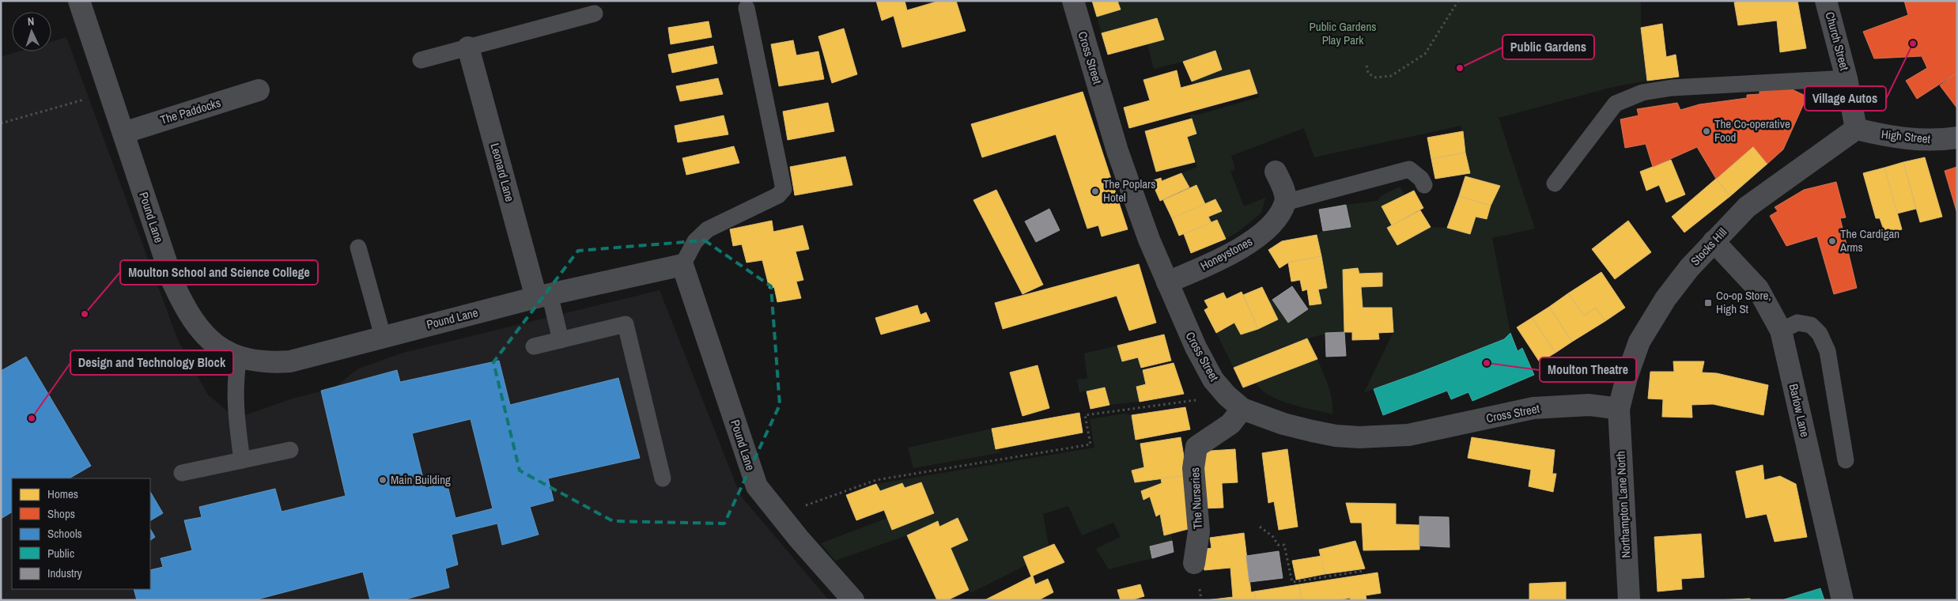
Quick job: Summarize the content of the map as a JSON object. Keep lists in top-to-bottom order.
{
  "streets": {
    "street": [
      "Church Street",
      "Cross Street",
      "The Paddocks",
      "High Street",
      "Leonard Lane",
      "Pound Lane",
      "Stocks Hill",
      "Honeystones",
      "Barlow Lane",
      "The Nurseries",
      "Northampton Lane North"
    ]
  },
  "crossings": [
    ["Church Street", "High Street"],
    ["Church Street", "Stocks Hill"],
    ["Cross Street", "Stocks Hill"],
    ["Cross Street", "Honeystones"],
    ["Cross Street", "The Nurseries"],
    ["Cross Street", "Northampton Lane North"],
    ["The Paddocks", "Pound Lane"],
    ["High Street", "Stocks Hill"],
    ["Leonard Lane", "Pound Lane"],
    ["Stocks Hill", "Barlow Lane"],
    ["Stocks Hill", "Northampton Lane North"]
  ],
  "parks": ["Public Gardens Play Park"],
  "places": {
    "other": [
      "Village Autos",
      "Public Gardens",
      "The Co-operative Food",
      "The Poplars Hotel",
      "The Cardigan Arms",
      "Moulton School and Science College",
      "Moulton Theatre",
      "Design and Technology Block",
      "Main Building"
    ],
    "transit": ["Co-op Store, High St"]
  },
  "legend": [
    "Homes",
    "Shops",
    "Schools",
    "Public",
    "Industry"
  ],
  "north": "top"
}
